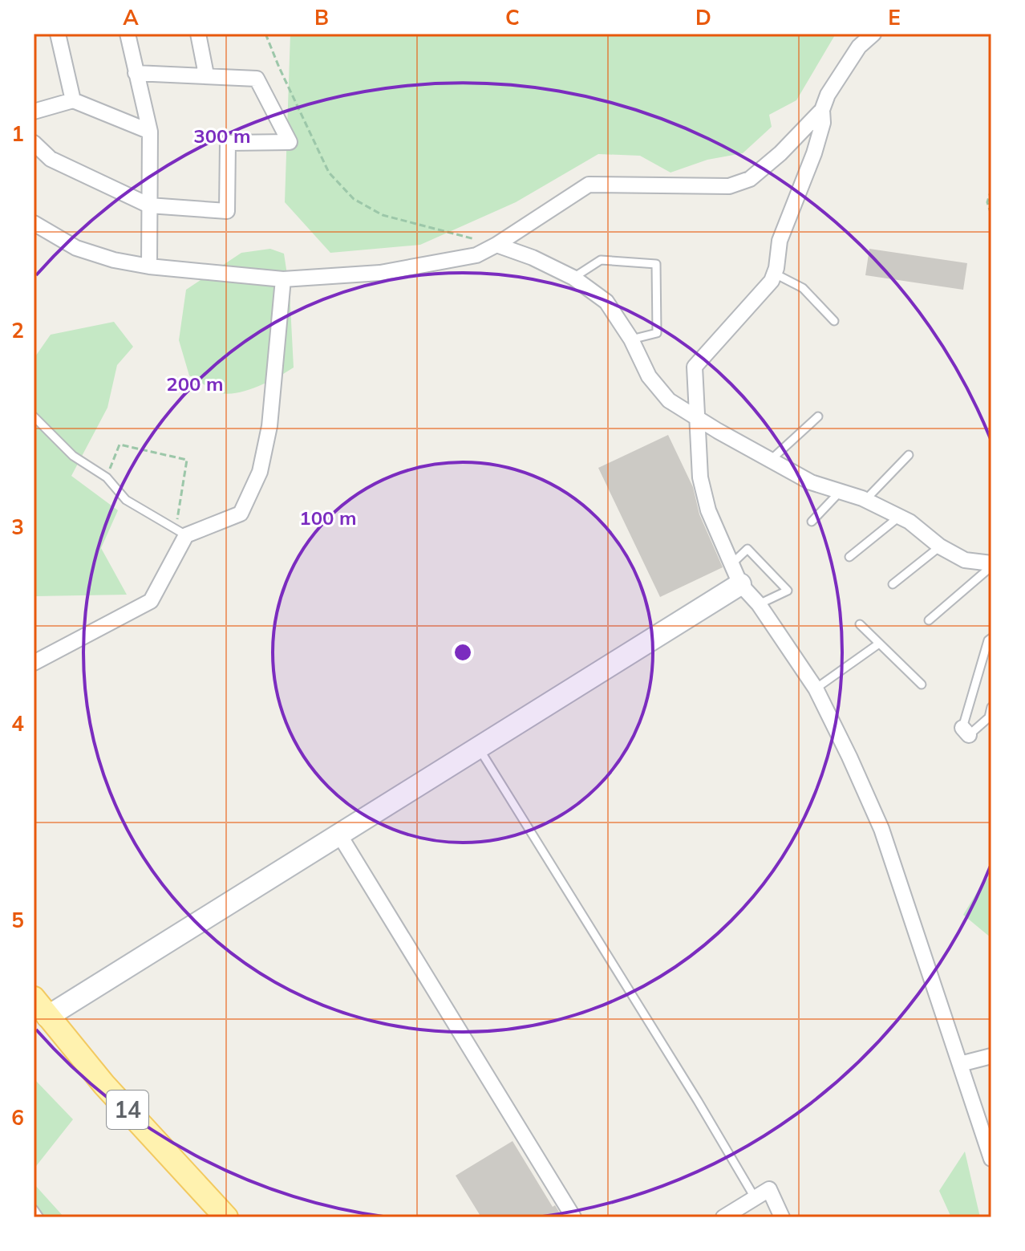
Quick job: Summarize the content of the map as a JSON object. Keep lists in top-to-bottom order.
{
  "streets": {
    "main road": ["14"]
  },
  "grid": {
    "columns": [
      "A",
      "B",
      "C",
      "D",
      "E"
    ],
    "rows": [
      "1",
      "2",
      "3",
      "4",
      "5",
      "6"
    ]
  },
  "rings": ["300 m", "200 m", "100 m"]
}
